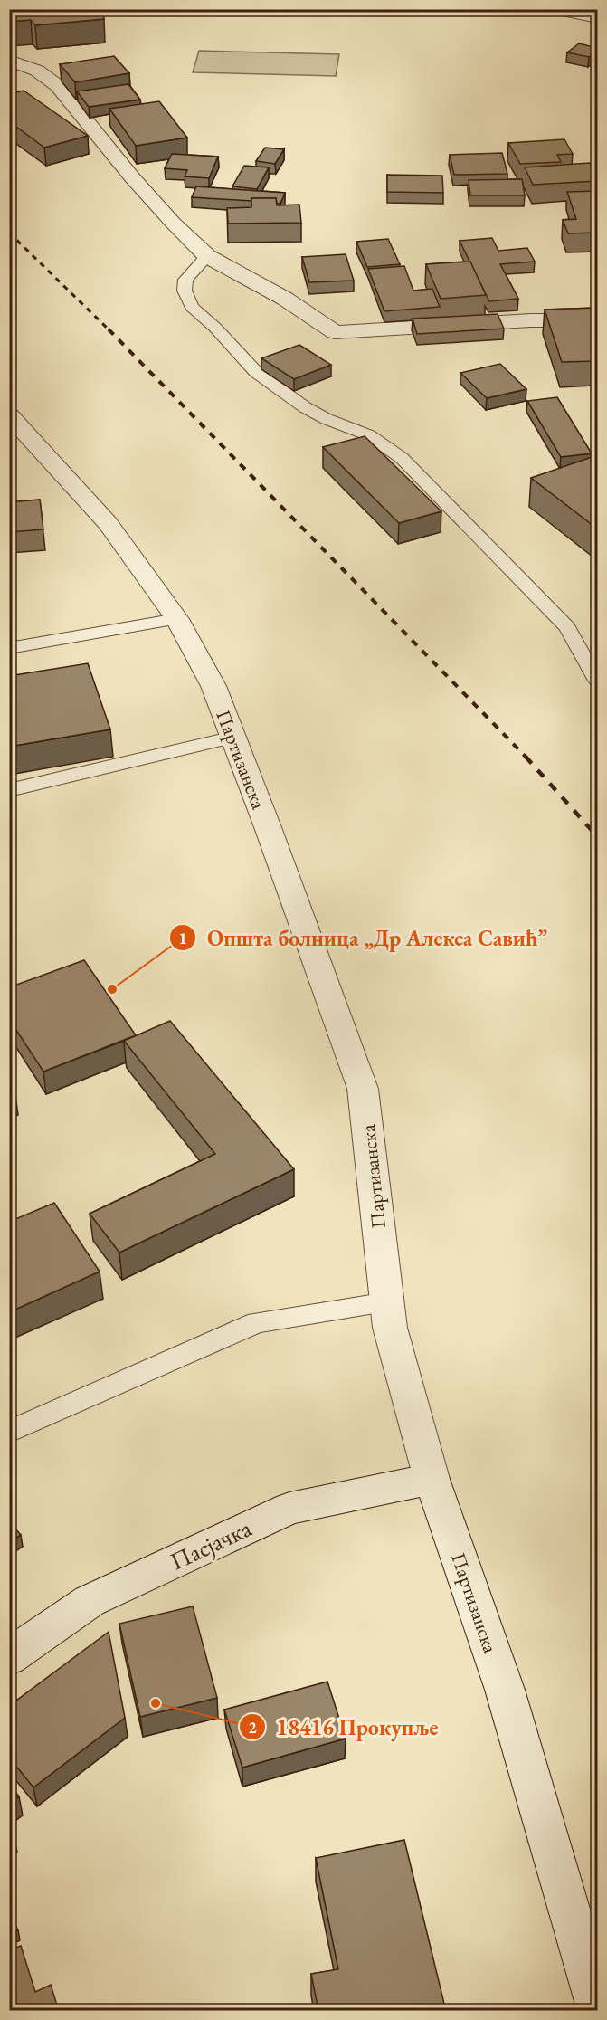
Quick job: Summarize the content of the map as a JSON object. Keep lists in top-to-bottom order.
{
  "streets": {
    "street": ["Партизанска", "Пасјачка"]
  },
  "crossings": [
    ["Партизанска", "Пасјачка"]
  ],
  "places": ["Општа болница „Др Алекса Савић”", "18416 Прокупље"]
}
